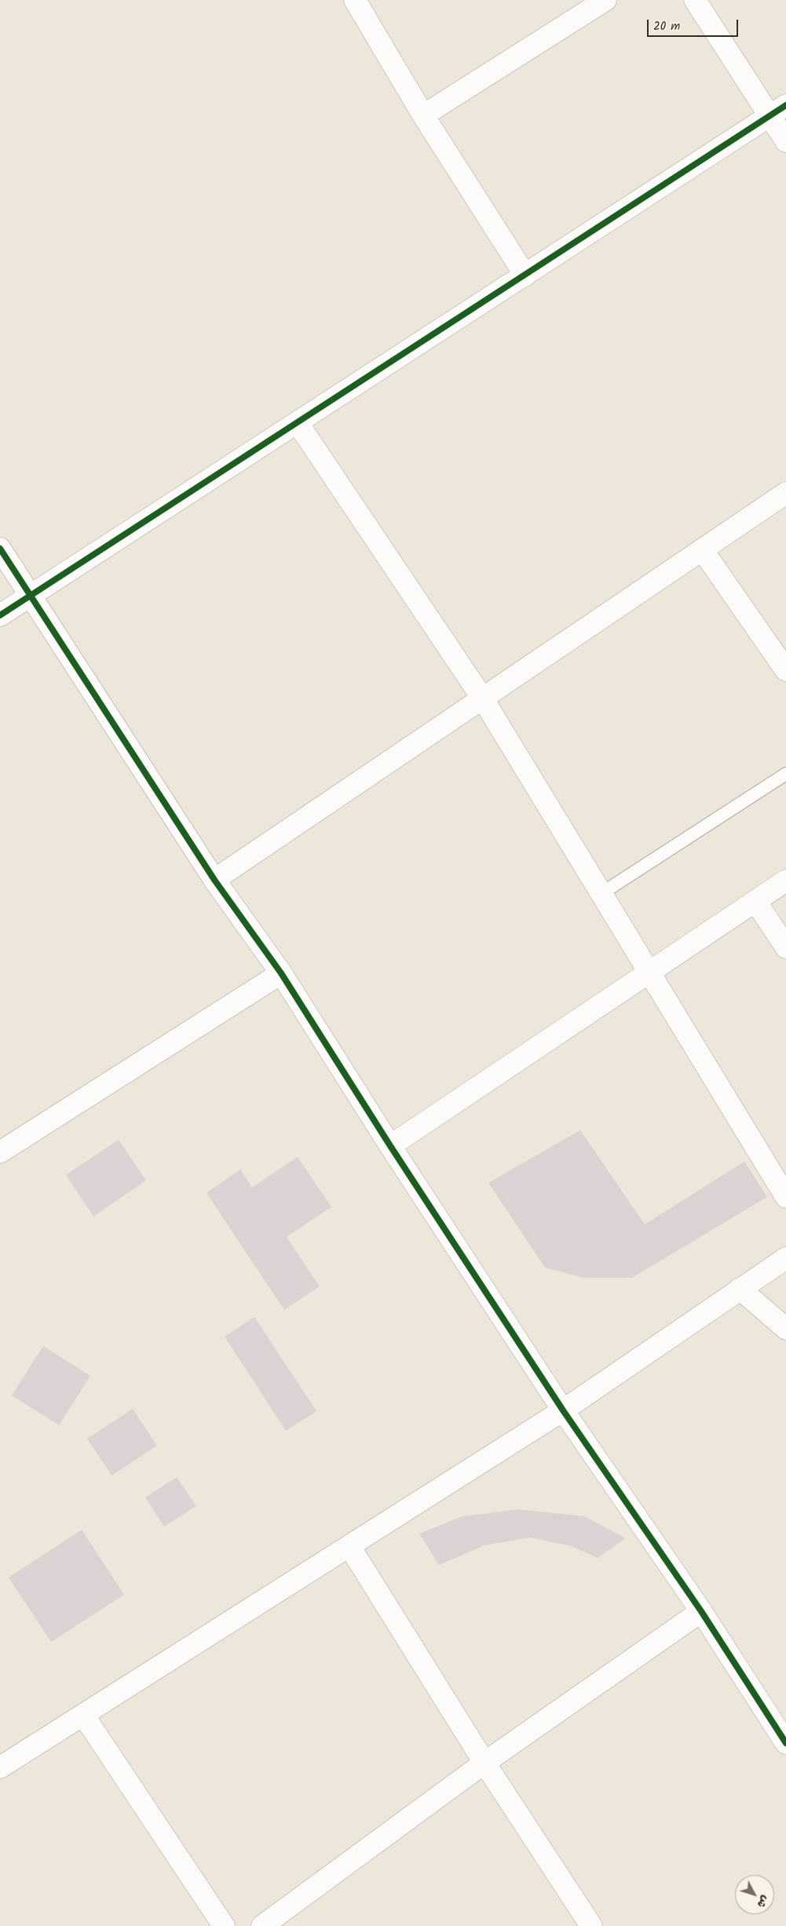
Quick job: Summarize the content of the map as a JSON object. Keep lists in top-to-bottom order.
{
  "scale_bar": "20 m",
  "north": "bottom right"
}
